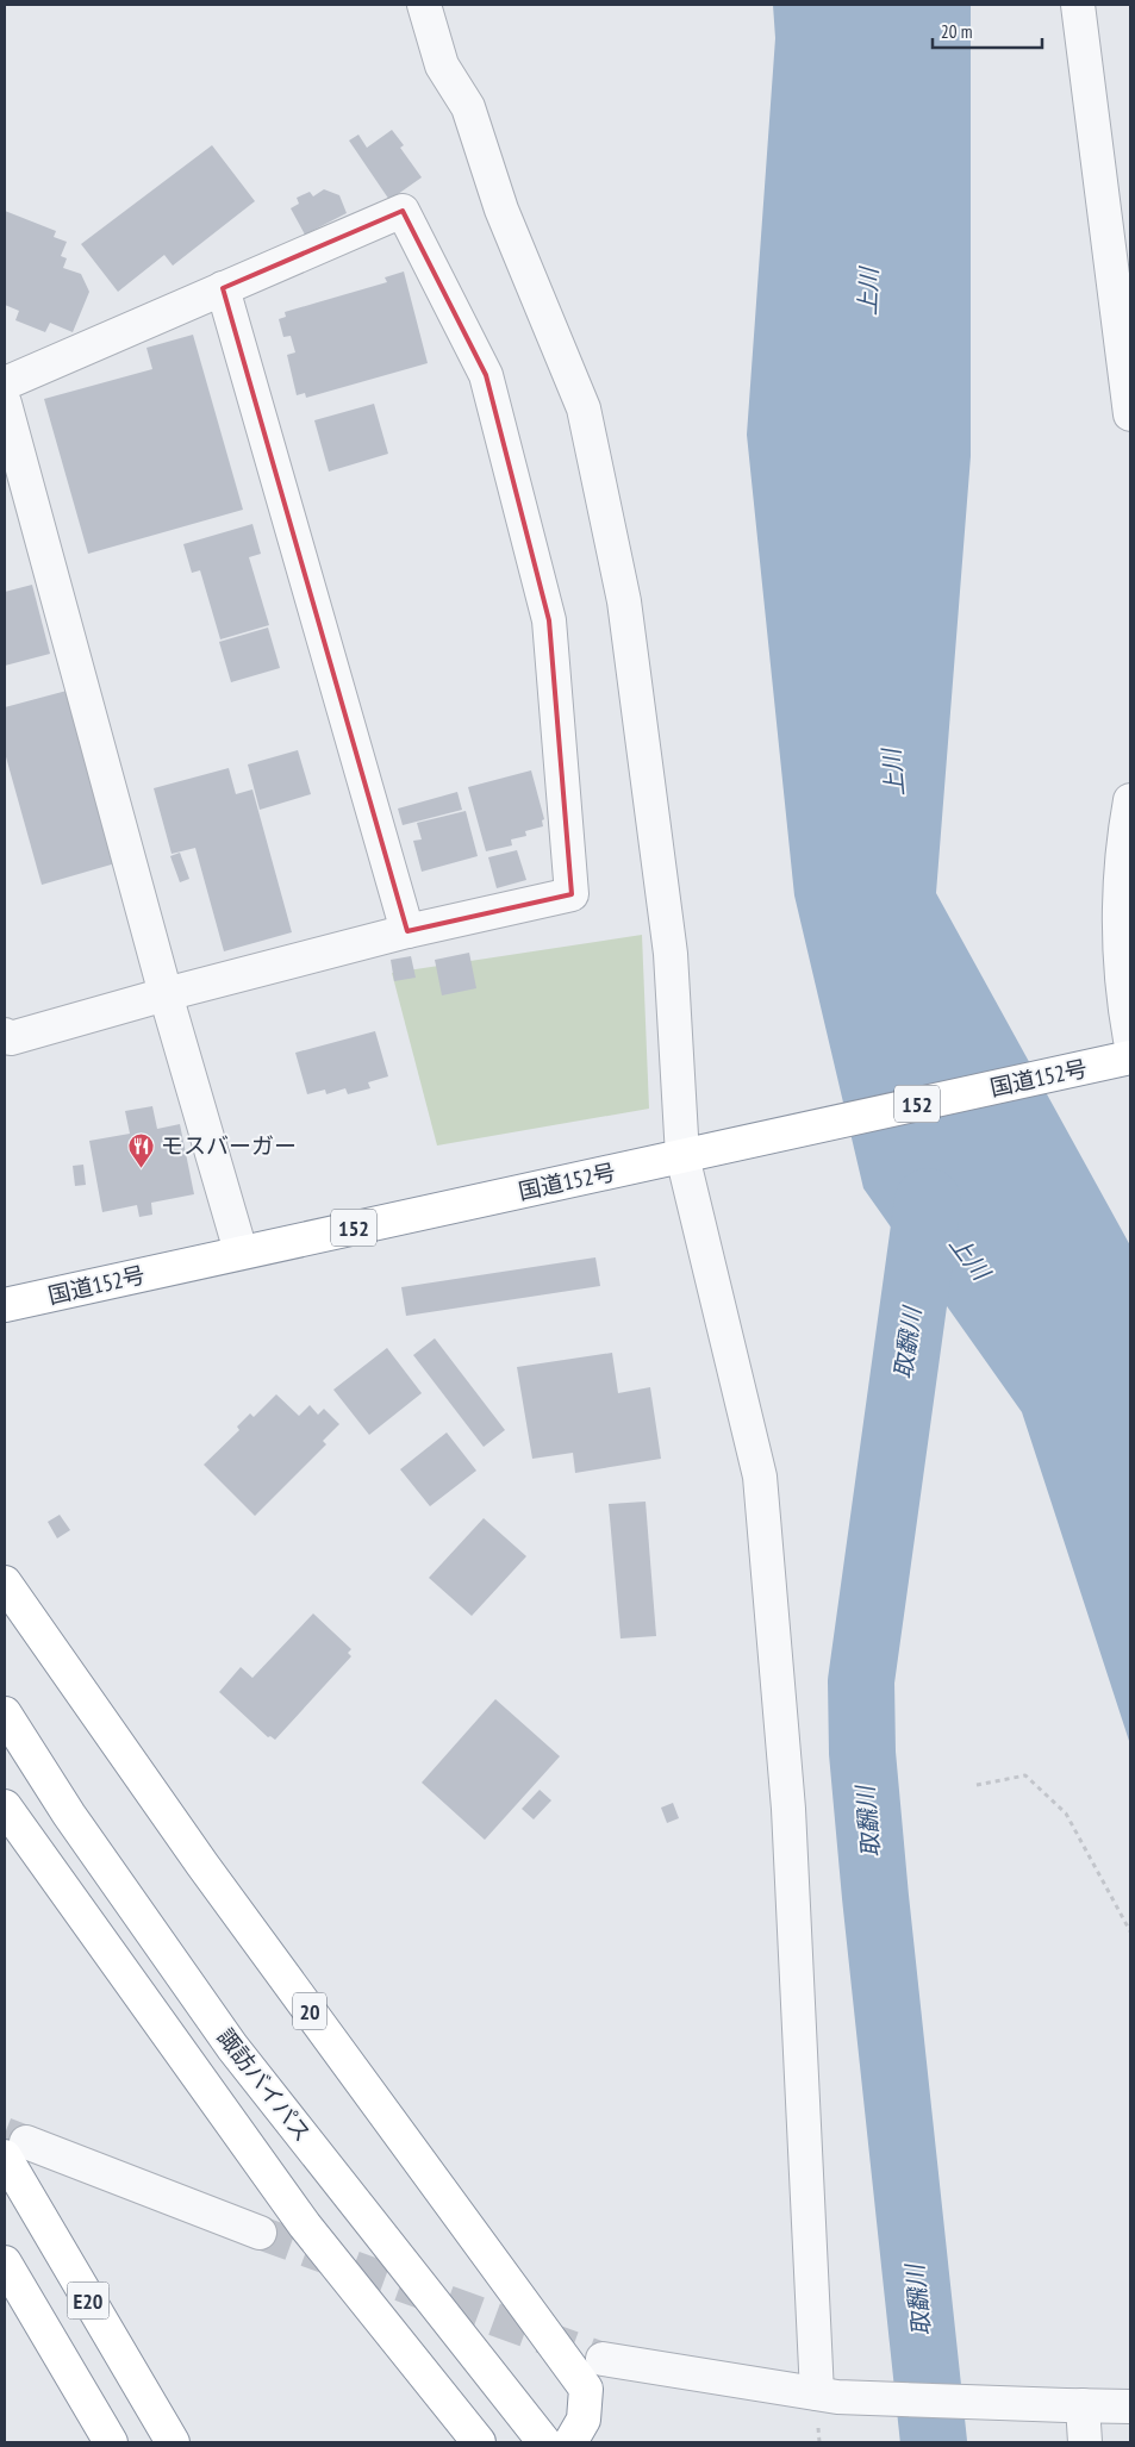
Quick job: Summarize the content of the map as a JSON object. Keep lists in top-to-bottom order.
{
  "streets": {
    "highway": [
      "国道152号",
      "152",
      "20",
      "諏訪バイパス",
      "E20"
    ]
  },
  "water": ["上川", "取飜川"],
  "places": {
    "restaurant": ["モスバーガー"]
  },
  "scale_bar": "20 m"
}
